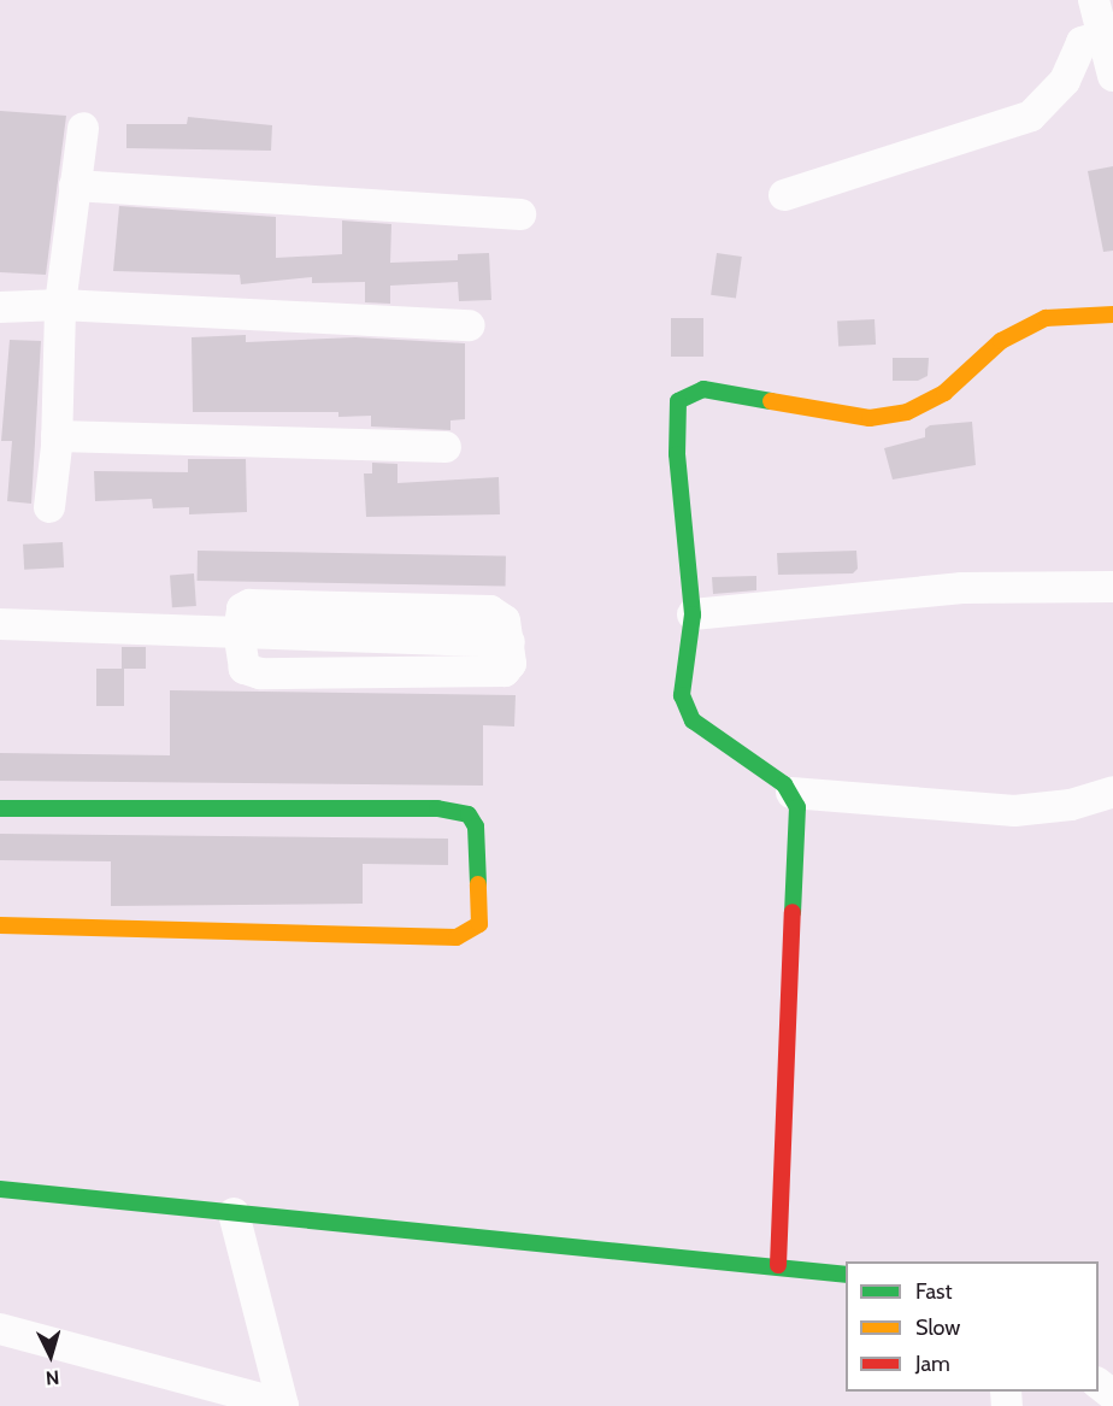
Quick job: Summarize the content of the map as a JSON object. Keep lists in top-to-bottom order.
{
  "legend": ["Fast", "Slow", "Jam"],
  "north": "bottom"
}
